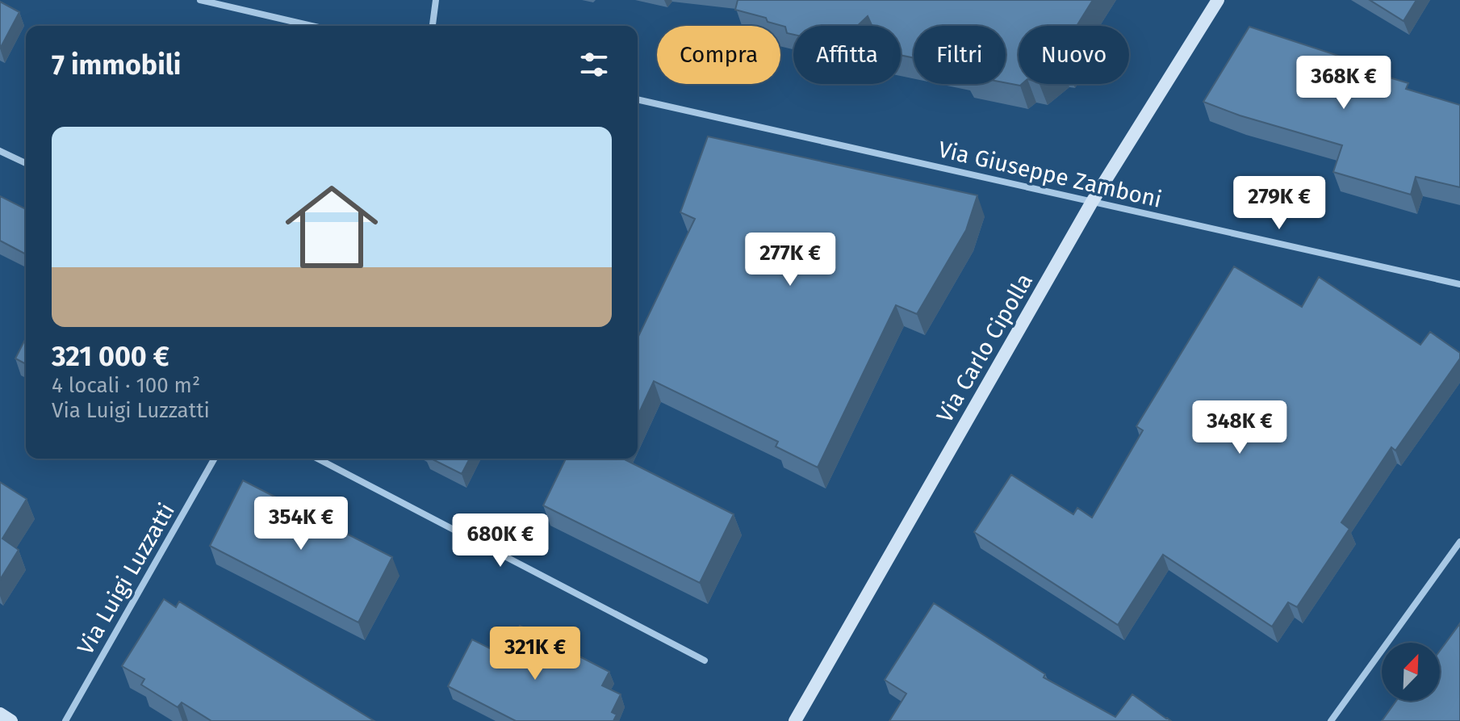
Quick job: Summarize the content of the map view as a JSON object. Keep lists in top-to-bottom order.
{
  "streets": {
    "street": ["Via Giuseppe Zamboni", "Via Carlo Cipolla", "Via Luigi Luzzatti"]
  },
  "crossings": [
    ["Via Giuseppe Zamboni", "Via Carlo Cipolla"]
  ],
  "north": "top right",
  "page": {
    "chip": [
      "Compra",
      "Affitta",
      "Filtri",
      "Nuovo"
    ],
    "heading": "7 immobili",
    "price": [
      "368K €",
      "279K €",
      "277K €",
      "348K €",
      "354K €",
      "680K €",
      "321K €"
    ],
    "list": [
      {
        "name": "321 000 €",
        "note": "4 locali · 100 m² · Via Luigi Luzzatti"
      }
    ]
  }
}
